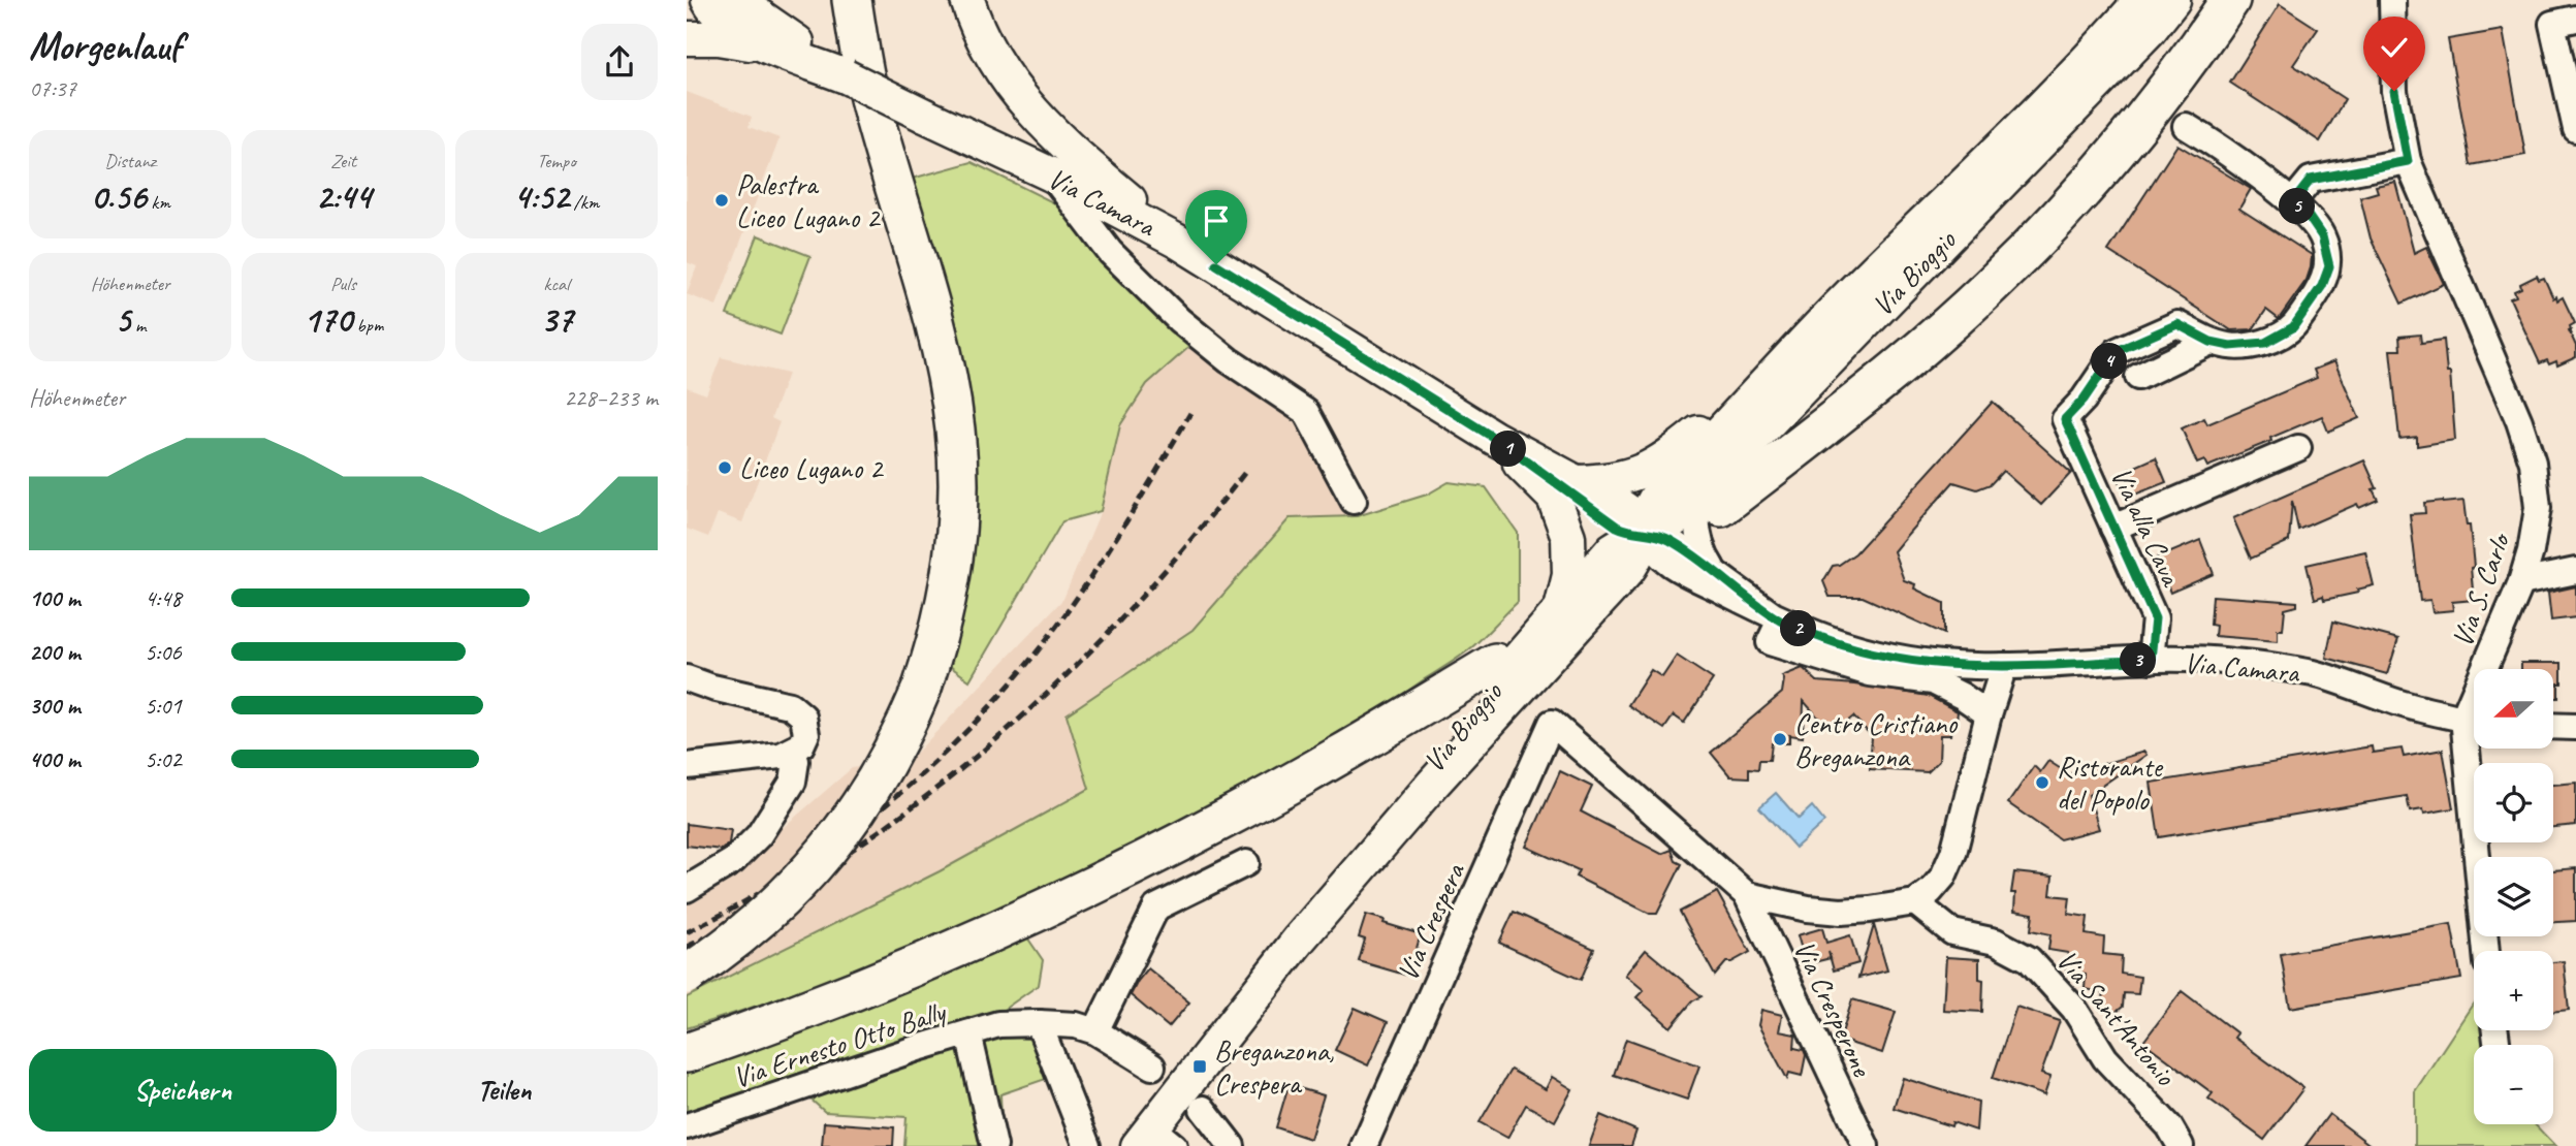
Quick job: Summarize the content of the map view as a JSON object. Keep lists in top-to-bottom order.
{
  "streets": {
    "main road": ["Via Camara", "Via Bioggio"],
    "street": [
      "Via alla Cava",
      "Via S. Carlo",
      "Via Crespera",
      "Via Cresperone",
      "Via Sant'Antonio",
      "Via Ernesto Otto Bally"
    ]
  },
  "crossings": [
    ["Via Camara", "Via Bioggio"],
    ["Via Camara", "Via alla Cava"],
    ["Via Crespera", "Via Cresperone"],
    ["Via Cresperone", "Via Sant'Antonio"]
  ],
  "places": {
    "other": [
      "Palestra Liceo Lugano 2",
      "Liceo Lugano 2",
      "Centro Cristiano Breganzona",
      "Ristorante del Popolo"
    ],
    "transit": ["Breganzona, Crespera"]
  },
  "north": "left",
  "page": {
    "heading": ["Morgenlauf", "07:37"],
    "stats": [
      ["Distanz", "0.56 km"],
      ["Zeit", "2:44"],
      ["Tempo", "4:52 /km"],
      ["Höhenmeter", "5 m"],
      ["Puls", "170 bpm"],
      ["kcal", "37"]
    ],
    "pins": [
      "5",
      "4",
      "1",
      "2",
      "3"
    ],
    "chart": ["Höhenmeter", "228–233 m"],
    "list": [
      {
        "name": "100 m",
        "note": "4:48"
      },
      {
        "name": "200 m",
        "note": "5:06"
      },
      {
        "name": "300 m",
        "note": "5:01"
      },
      {
        "name": "400 m",
        "note": "5:02"
      }
    ],
    "map_buttons": ["+", "−"],
    "buttons": ["Speichern", "Teilen"]
  }
}
